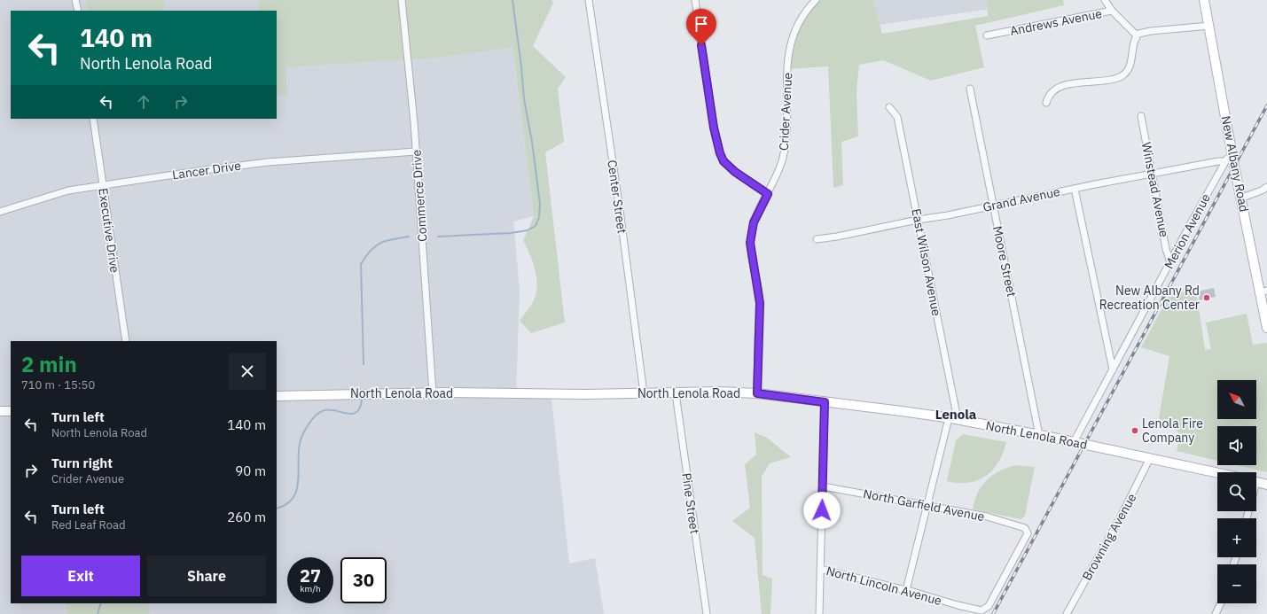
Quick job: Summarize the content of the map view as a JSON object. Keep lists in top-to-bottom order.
{
  "streets": {
    "main road": ["New Albany Road", "North Lenola Road"],
    "street": [
      "Andrews Avenue",
      "Crider Avenue",
      "Lancer Drive",
      "Winstead Avenue",
      "Commerce Drive",
      "Center Street",
      "Grand Avenue",
      "Executive Drive",
      "Merion Avenue",
      "Moore Street",
      "East Wilson Avenue",
      "Pine Street",
      "North Garfield Avenue",
      "Browning Avenue",
      "North Lincoln Avenue"
    ]
  },
  "crossings": [
    ["Crider Avenue", "North Lenola Road"],
    ["New Albany Road", "Merion Avenue"],
    ["Lancer Drive", "Commerce Drive"],
    ["Lancer Drive", "Executive Drive"],
    ["Winstead Avenue", "Grand Avenue"],
    ["Winstead Avenue", "Merion Avenue"],
    ["Commerce Drive", "North Lenola Road"],
    ["Center Street", "North Lenola Road"],
    ["Grand Avenue", "Merion Avenue"],
    ["Grand Avenue", "Moore Street"],
    ["Grand Avenue", "East Wilson Avenue"],
    ["Merion Avenue", "North Lenola Road"],
    ["Moore Street", "North Lenola Road"],
    ["East Wilson Avenue", "North Lenola Road"],
    ["North Lenola Road", "Pine Street"],
    ["North Lenola Road", "Browning Avenue"],
    ["North Garfield Avenue", "North Lincoln Avenue"]
  ],
  "districts": ["Lenola"],
  "places": ["New Albany Rd Recreation Center", "Lenola Fire Company"],
  "north": "top left",
  "page": {
    "turn": ["140 m", "North Lenola Road"],
    "heading": ["2 min", "710 m · 15:50"],
    "map_buttons": ["+", "−"],
    "list": [
      {
        "name": "Turn left",
        "note": "North Lenola Road",
        "value": "140 m"
      },
      {
        "name": "Turn right",
        "note": "Crider Avenue",
        "value": "90 m"
      },
      {
        "name": "Turn left",
        "note": "Red Leaf Road",
        "value": "260 m"
      }
    ],
    "buttons": ["Exit", "Share"],
    "speed": "27 km/h",
    "limit": "30"
  }
}
